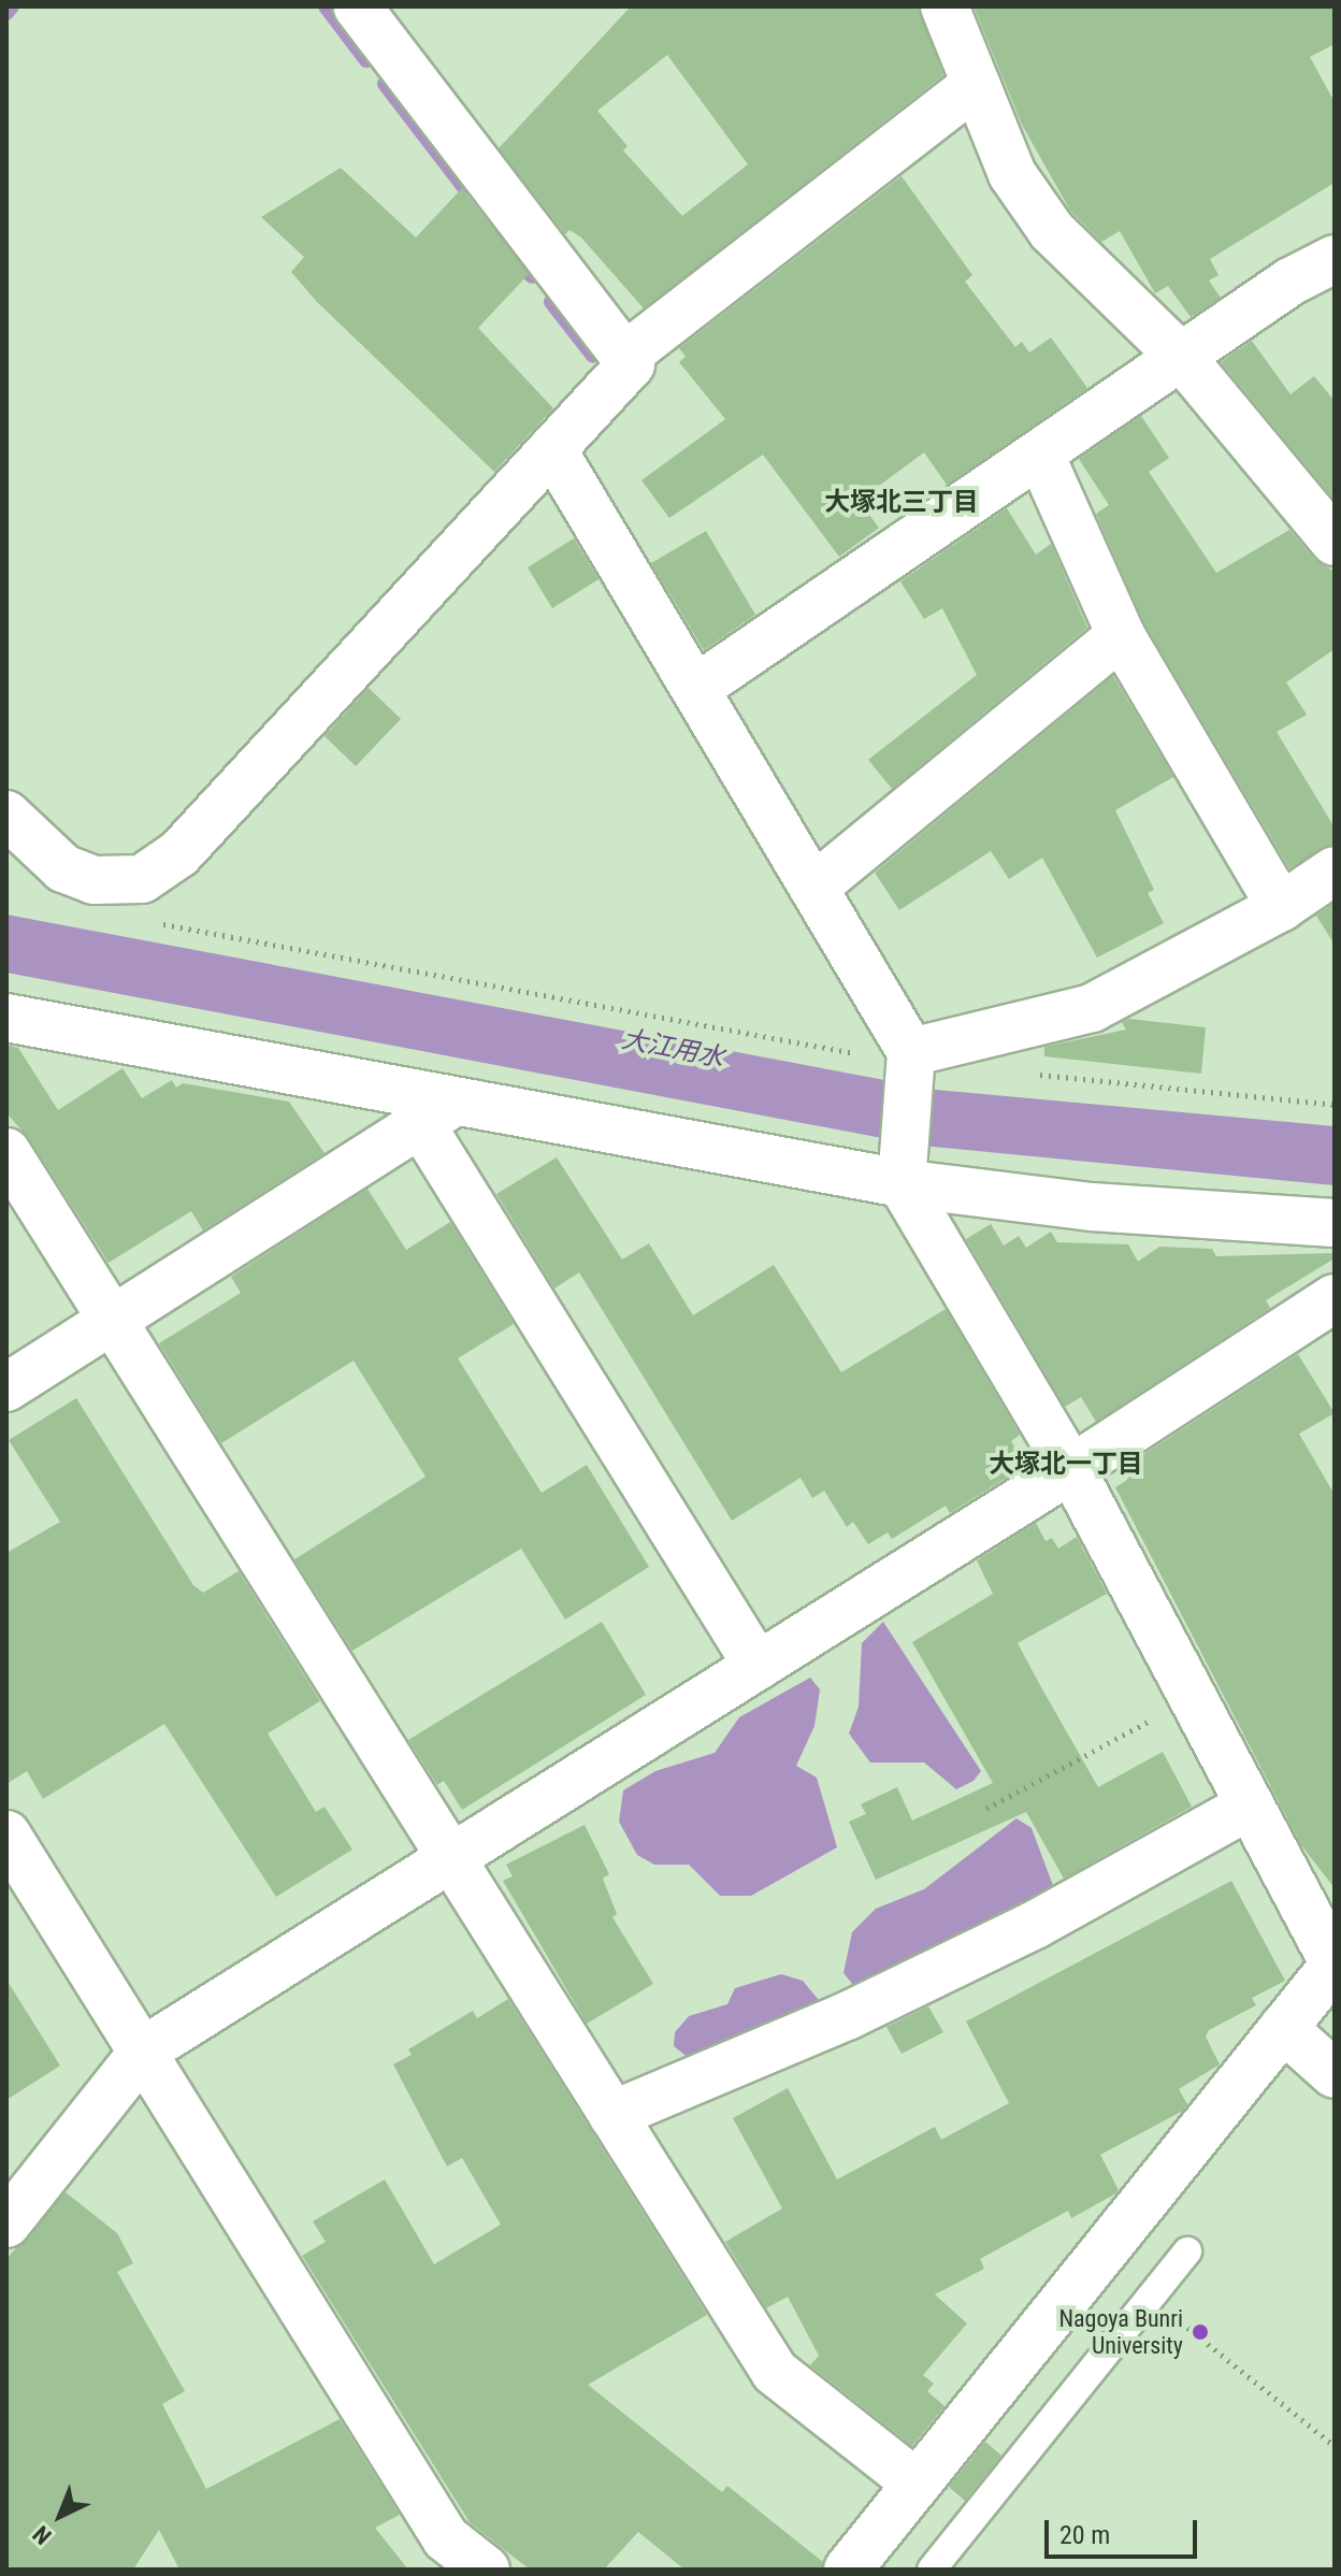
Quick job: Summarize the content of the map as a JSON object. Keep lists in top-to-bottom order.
{
  "districts": ["大塚北三丁目", "大塚北一丁目"],
  "water": ["大江用水"],
  "places": ["Nagoya Bunri University"],
  "scale_bar": "20 m",
  "north": "bottom left"
}
